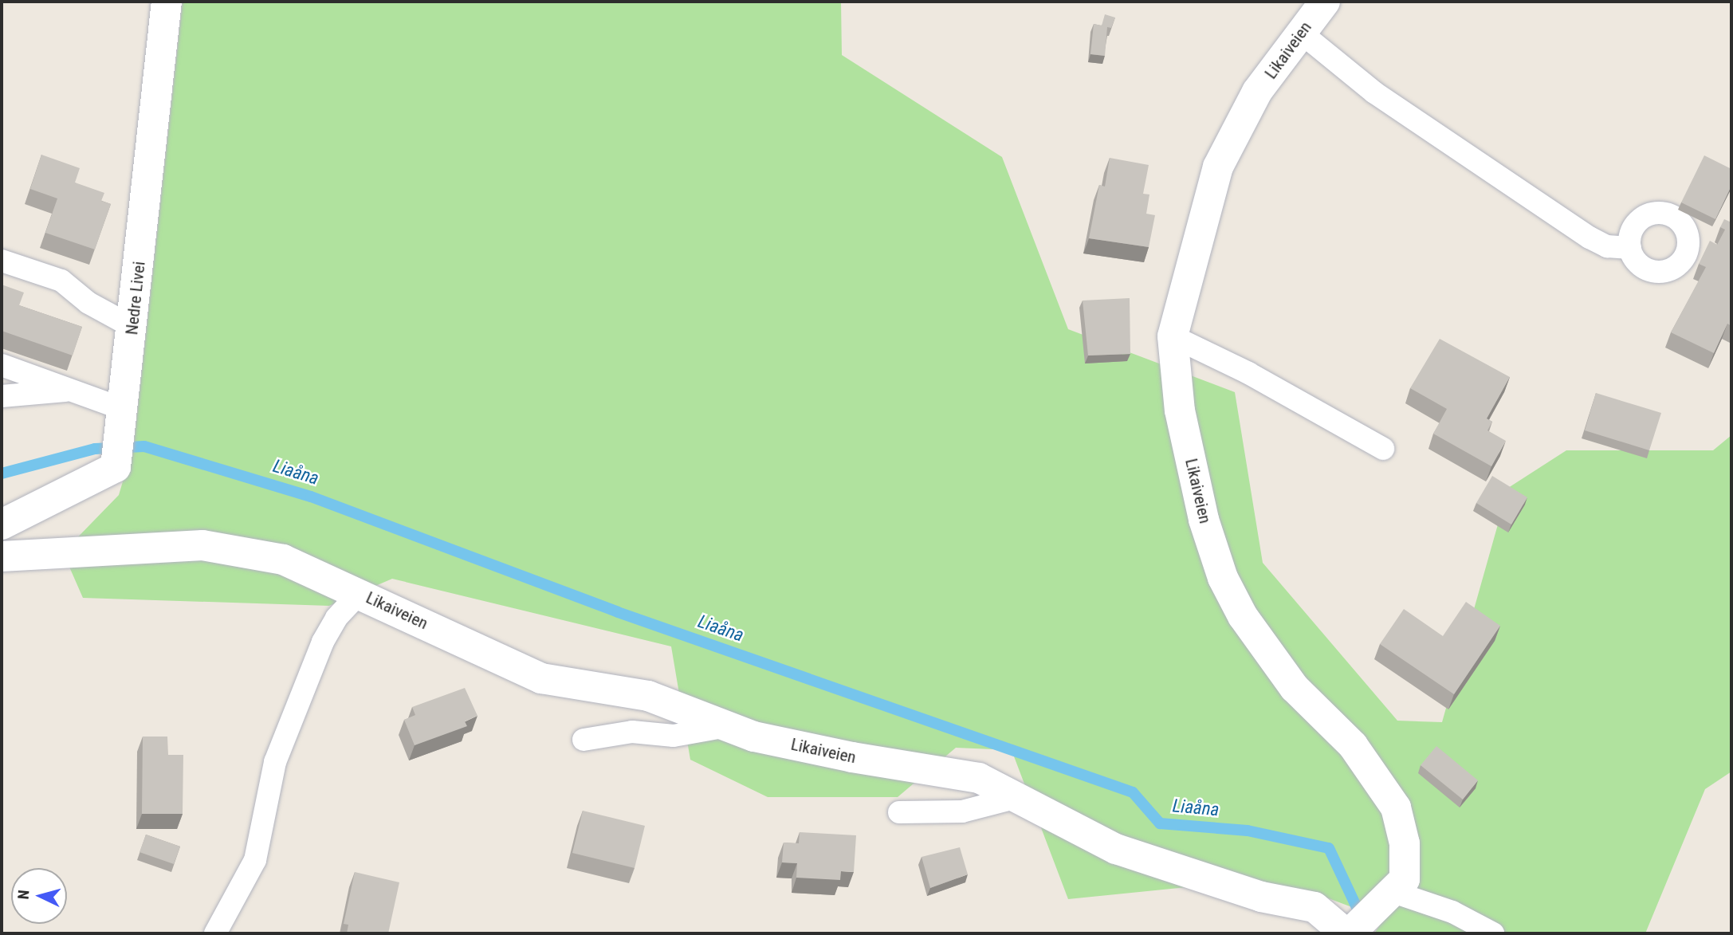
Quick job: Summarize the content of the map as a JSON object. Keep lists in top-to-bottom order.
{
  "streets": {
    "street": ["Likaiveien", "Nedre Livei"]
  },
  "water": ["Liaåna"],
  "north": "left"
}
